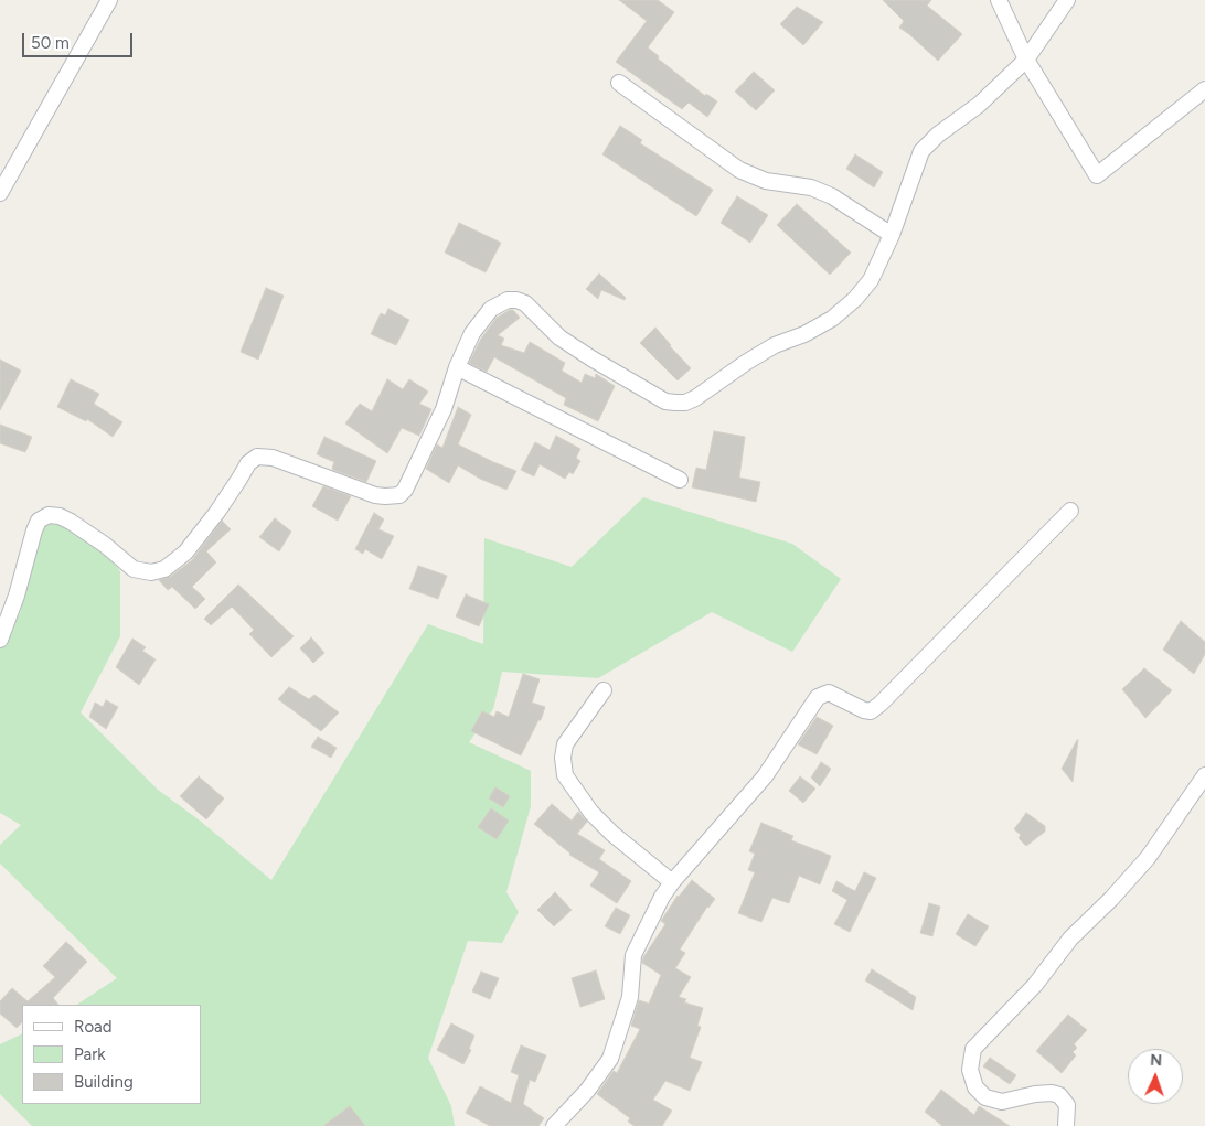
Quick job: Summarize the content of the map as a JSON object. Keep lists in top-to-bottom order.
{
  "legend": ["Road", "Park", "Building"],
  "scale_bar": "50 m",
  "north": "top"
}
